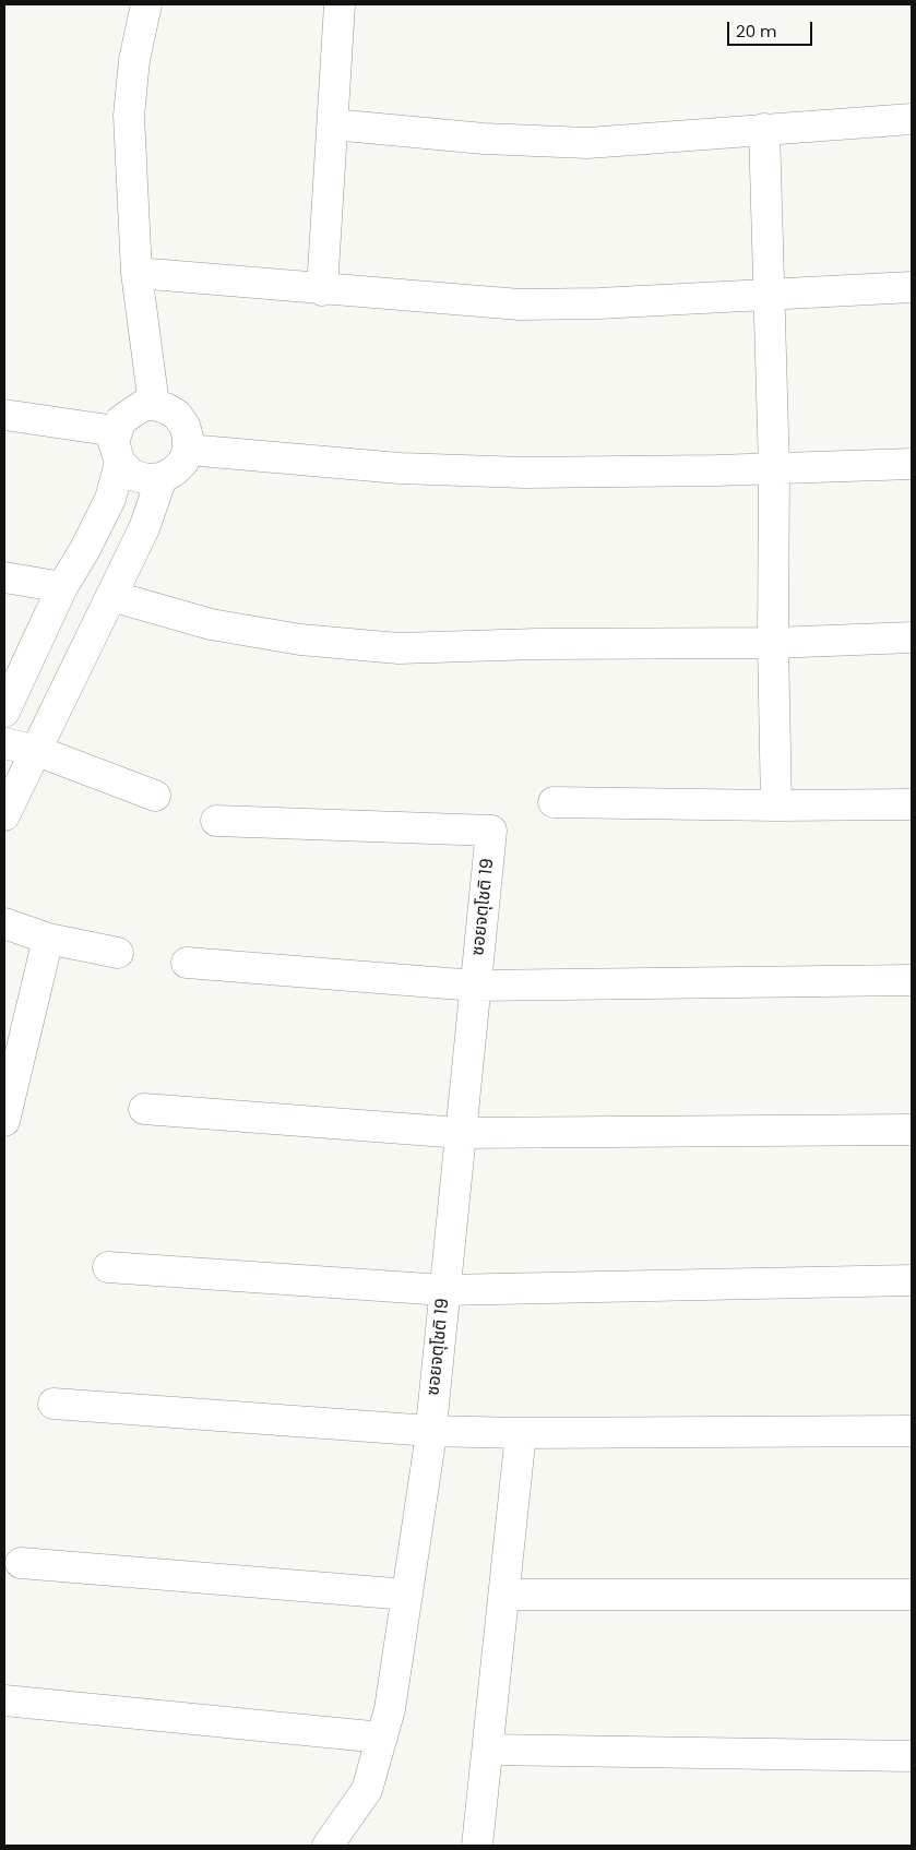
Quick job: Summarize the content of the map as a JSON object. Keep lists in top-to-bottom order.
{
  "streets": {
    "street": ["ซอยจตุโชติ 19"]
  },
  "scale_bar": "20 m"
}
